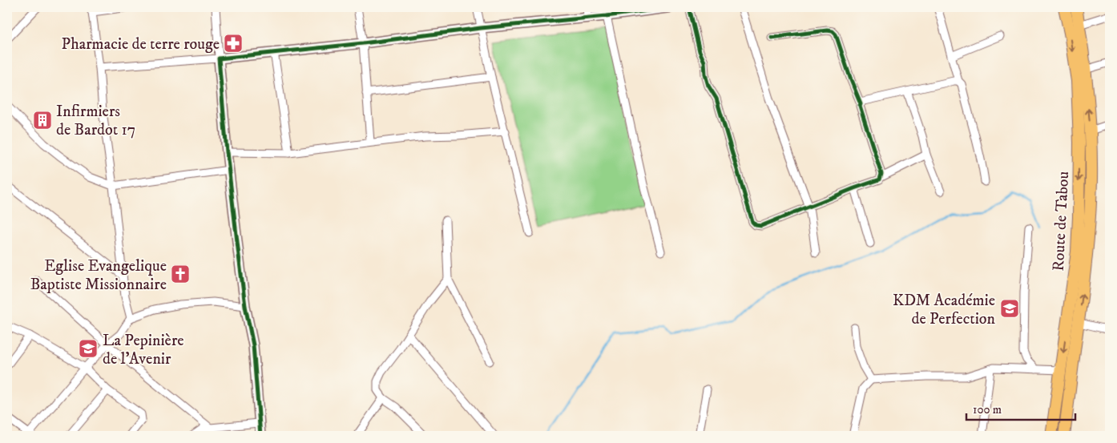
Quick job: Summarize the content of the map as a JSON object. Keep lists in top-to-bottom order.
{
  "streets": {
    "main road": ["Route de Tabou"]
  },
  "places": {
    "pharmacy": ["Pharmacie de terre rouge"],
    "building": ["Infirmiers de Bardot 17"],
    "church": ["Eglise Evangelique Baptiste Missionnaire"],
    "school or university": ["KDM Académie de Perfection", "La Pepinière de l'Avenir"]
  },
  "scale_bar": "100 m"
}
